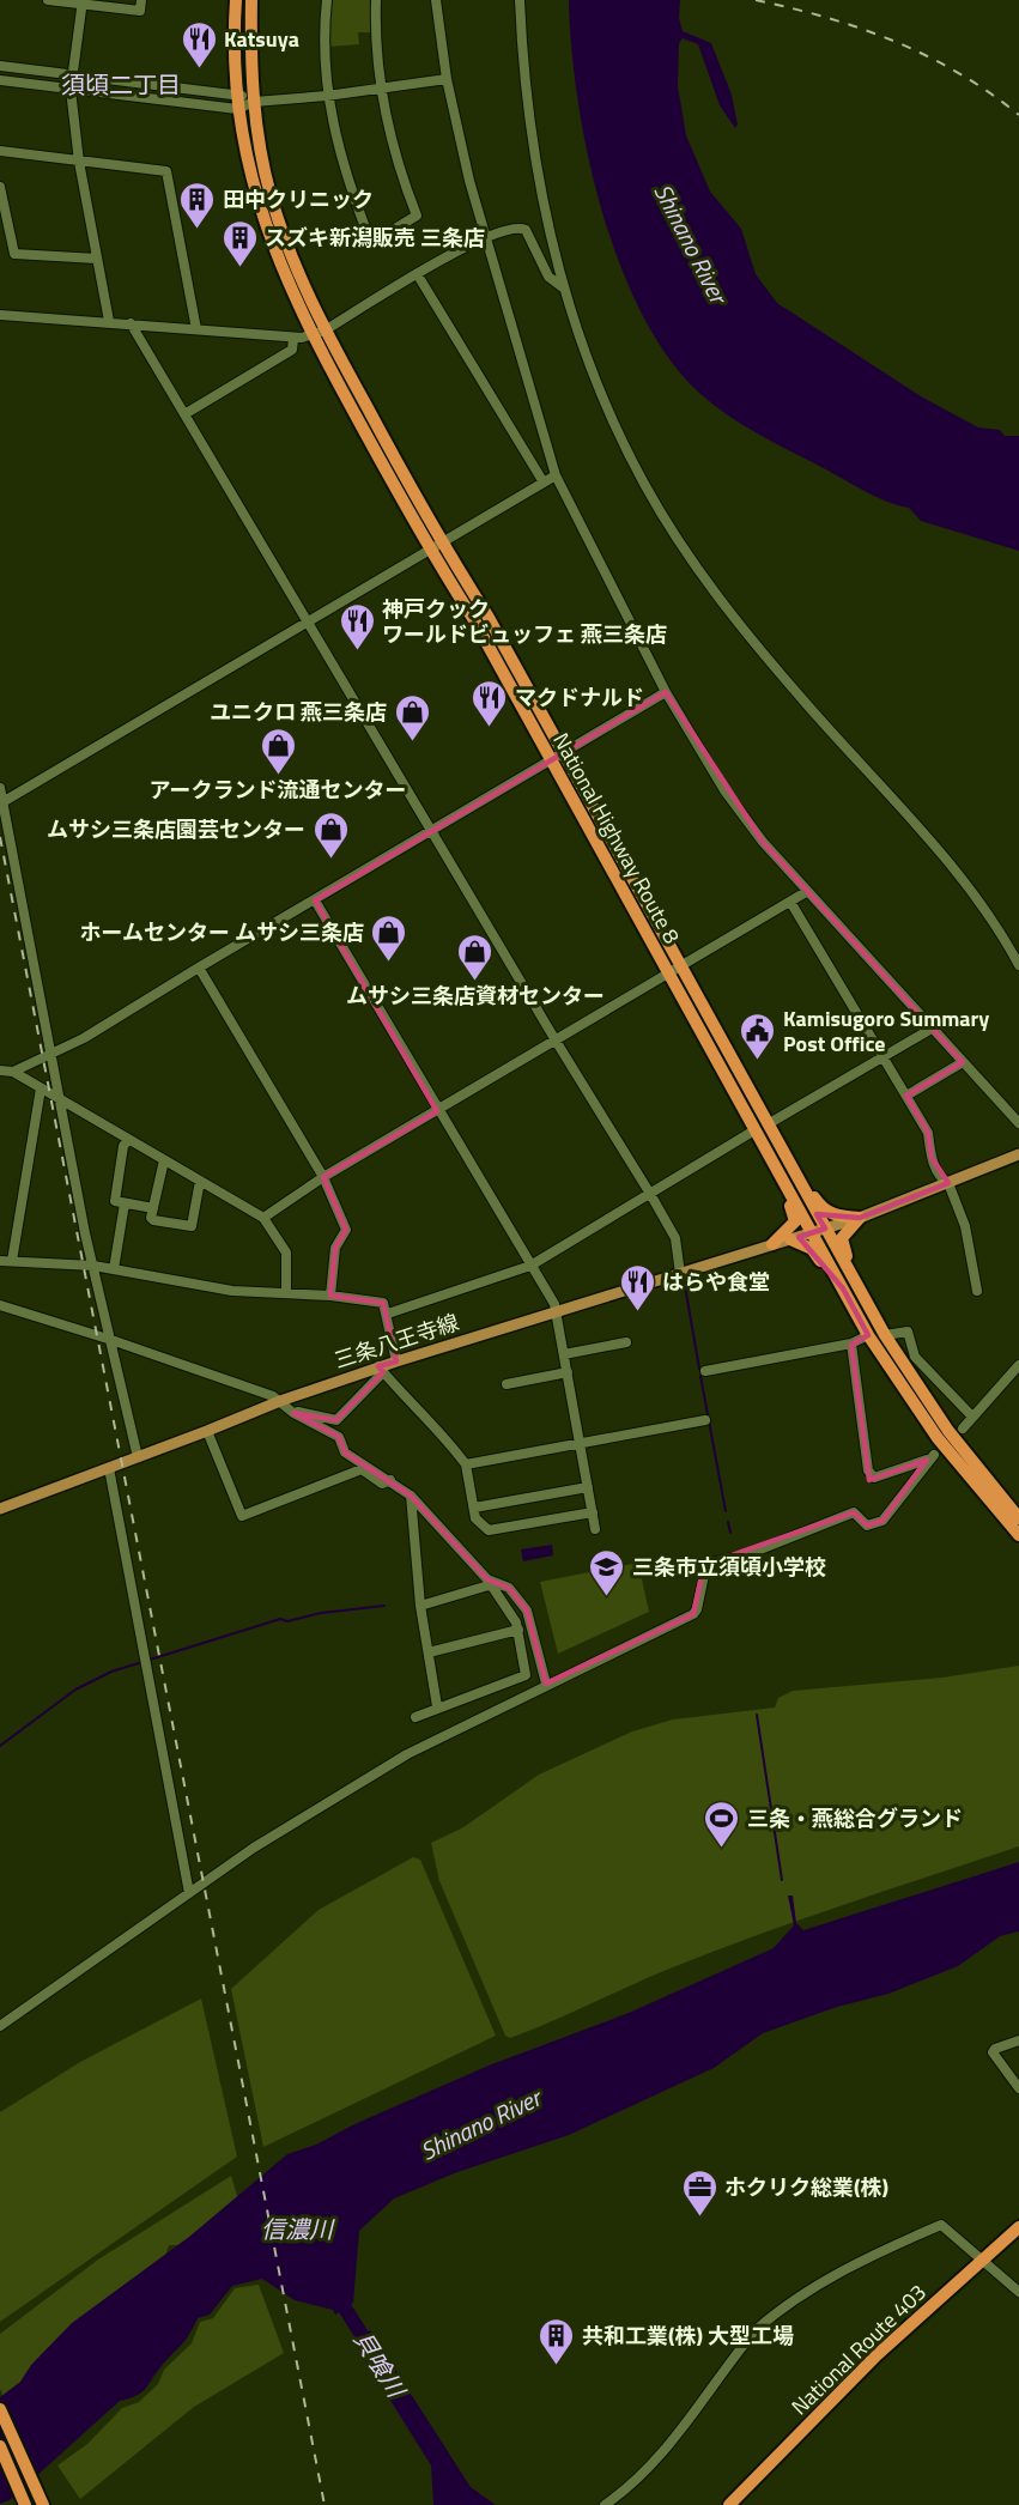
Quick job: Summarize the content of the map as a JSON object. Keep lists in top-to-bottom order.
{
  "streets": {
    "highway": ["National Highway Route 8", "National Route 403"],
    "main road": ["三条八王寺線"]
  },
  "crossings": [
    ["National Highway Route 8", "三条八王寺線"]
  ],
  "districts": ["須頃二丁目"],
  "water": ["Shinano River", "信濃川", "貝喰川"],
  "places": {
    "restaurant": [
      "Katsuya",
      "神戸クック ワールドビュッフェ 燕三条店",
      "マクドナルド",
      "はらや食堂"
    ],
    "building": ["田中クリニック", "スズキ新潟販売 三条店", "共和工業(株) 大型工場"],
    "shop": [
      "ユニクロ 燕三条店",
      "アークランド流通センター",
      "ムサシ三条店園芸センター",
      "ホームセンター ムサシ三条店",
      "ムサシ三条店資材センター"
    ],
    "public building": ["Kamisugoro Summary Post Office"],
    "school or university": ["三条市立須頃小学校"],
    "sports": ["三条・燕総合グランド"],
    "office": ["ホクリク総業(株)"]
  }
}
